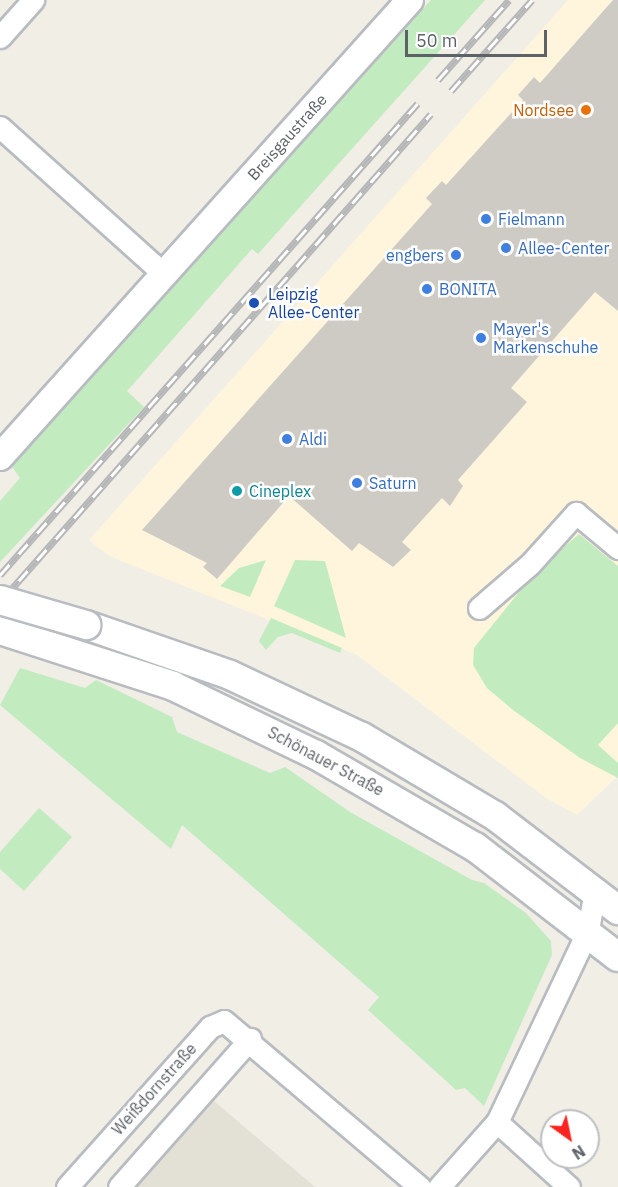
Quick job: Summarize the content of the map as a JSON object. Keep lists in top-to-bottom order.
{
  "streets": {
    "main road": ["Schönauer Straße"],
    "street": ["Breisgaustraße", "Weißdornstraße"]
  },
  "places": [
    "Nordsee",
    "Fielmann",
    "Allee-Center",
    "engbers",
    "BONITA",
    "Leipzig Allee-Center",
    "Mayer's Markenschuhe",
    "Aldi",
    "Saturn",
    "Cineplex"
  ],
  "scale_bar": "50 m",
  "north": "bottom right"
}
